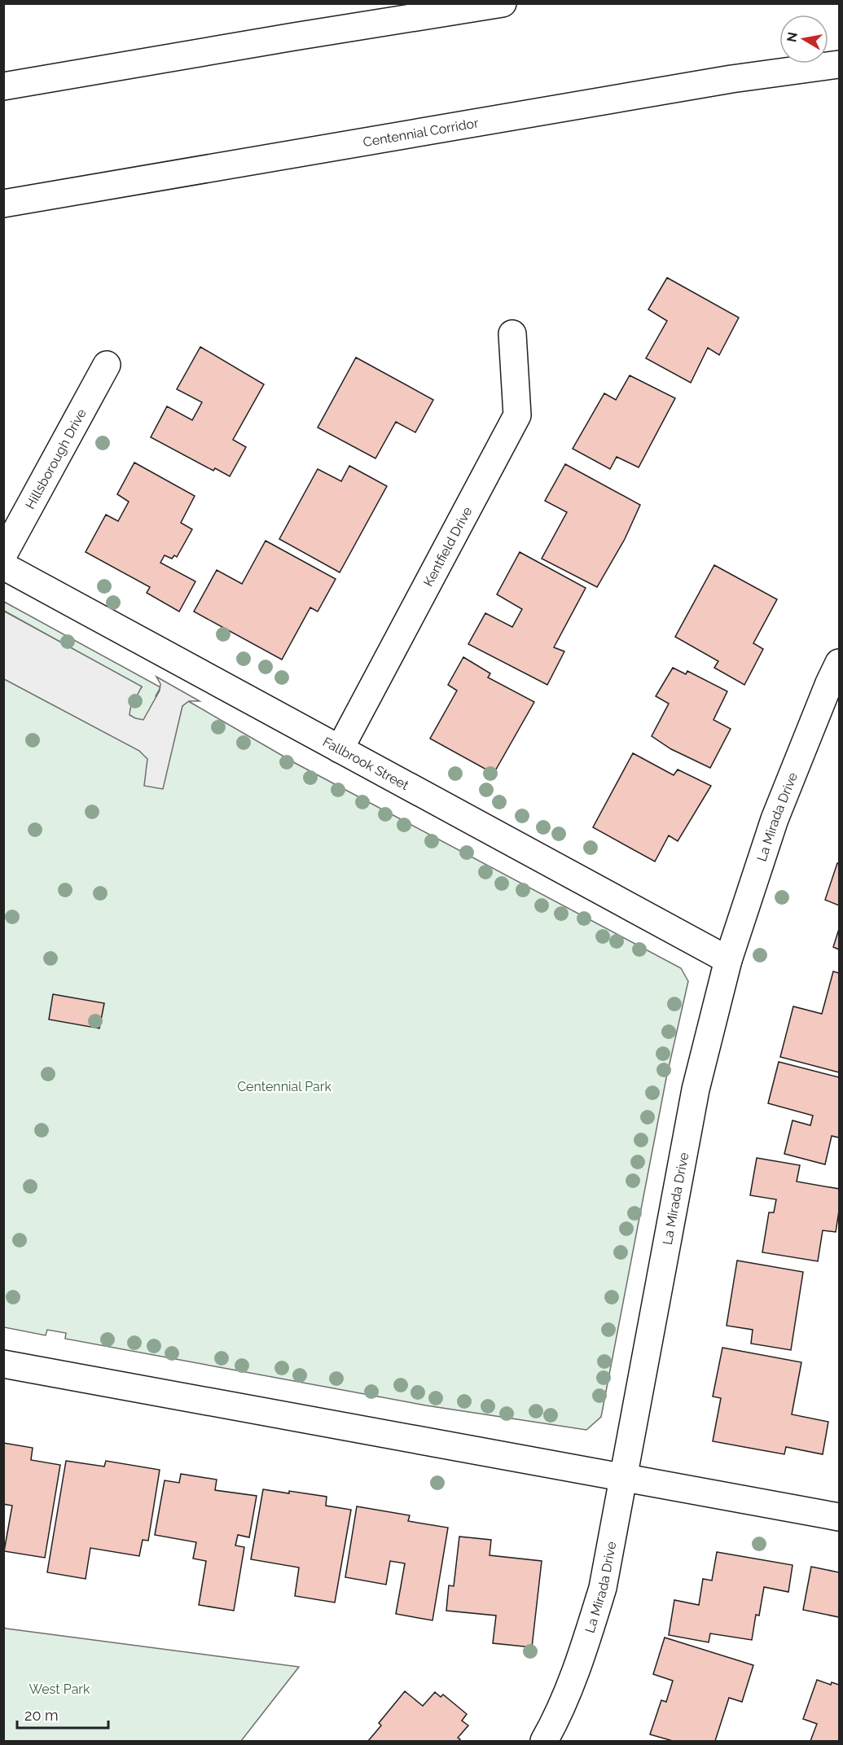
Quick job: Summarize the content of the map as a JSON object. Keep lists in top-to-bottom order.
{
  "streets": {
    "main road": [
      "Centennial Corridor",
      "Hillsborough Drive",
      "Kentfield Drive",
      "Fallbrook Street",
      "La Mirada Drive"
    ]
  },
  "crossings": [
    ["Kentfield Drive", "Fallbrook Street"],
    ["Fallbrook Street", "La Mirada Drive"]
  ],
  "parks": ["Centennial Park", "West Park"],
  "scale_bar": "20 m",
  "north": "left"
}
